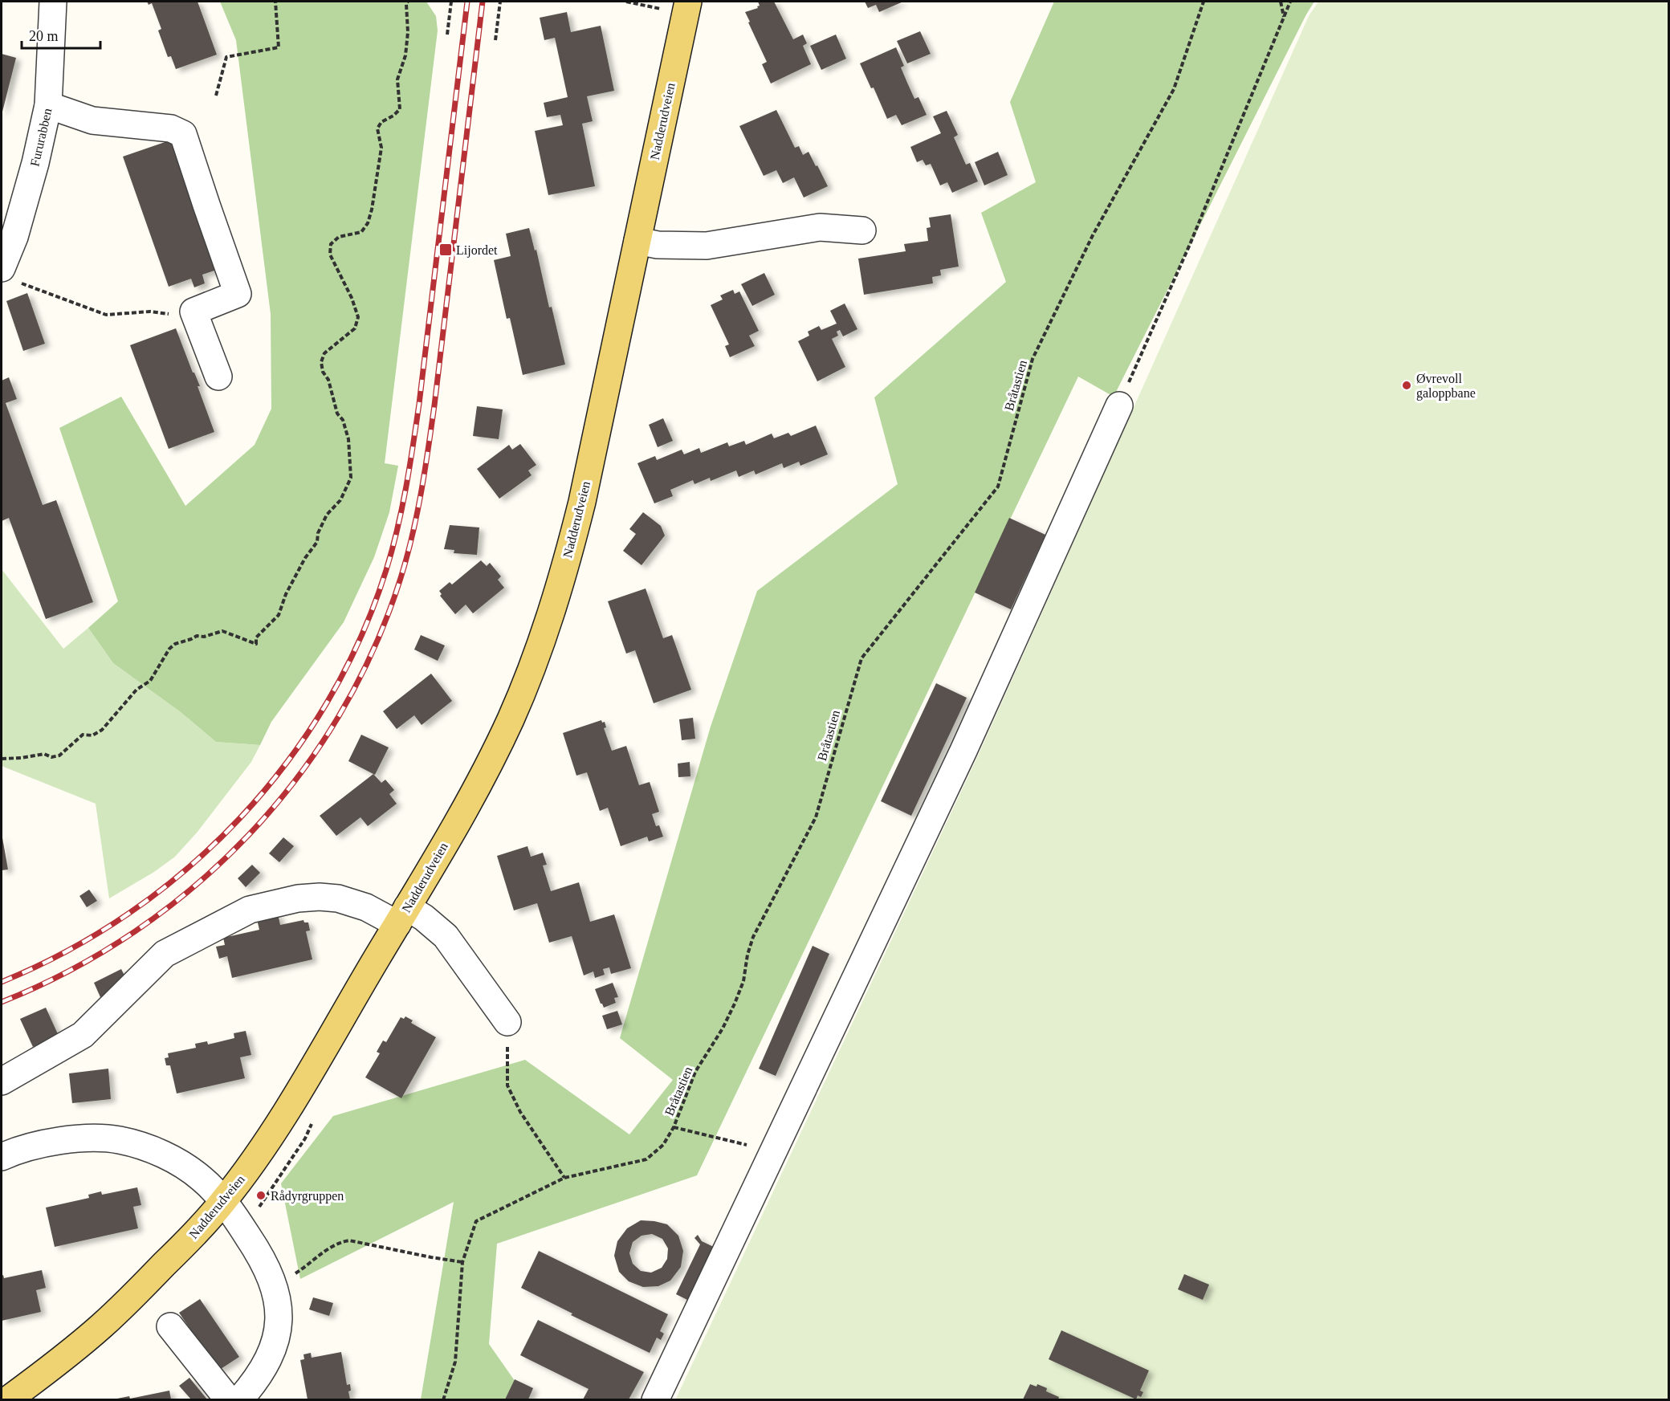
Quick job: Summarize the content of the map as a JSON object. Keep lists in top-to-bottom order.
{
  "streets": {
    "main road": ["Nadderudveien"],
    "street": ["Fururabben"],
    "path": ["Bråtastien"]
  },
  "places": {
    "transit": ["Lijordet"],
    "other": ["Øvrevoll galoppbane", "Rådyrgruppen"]
  },
  "scale_bar": "20 m"
}
